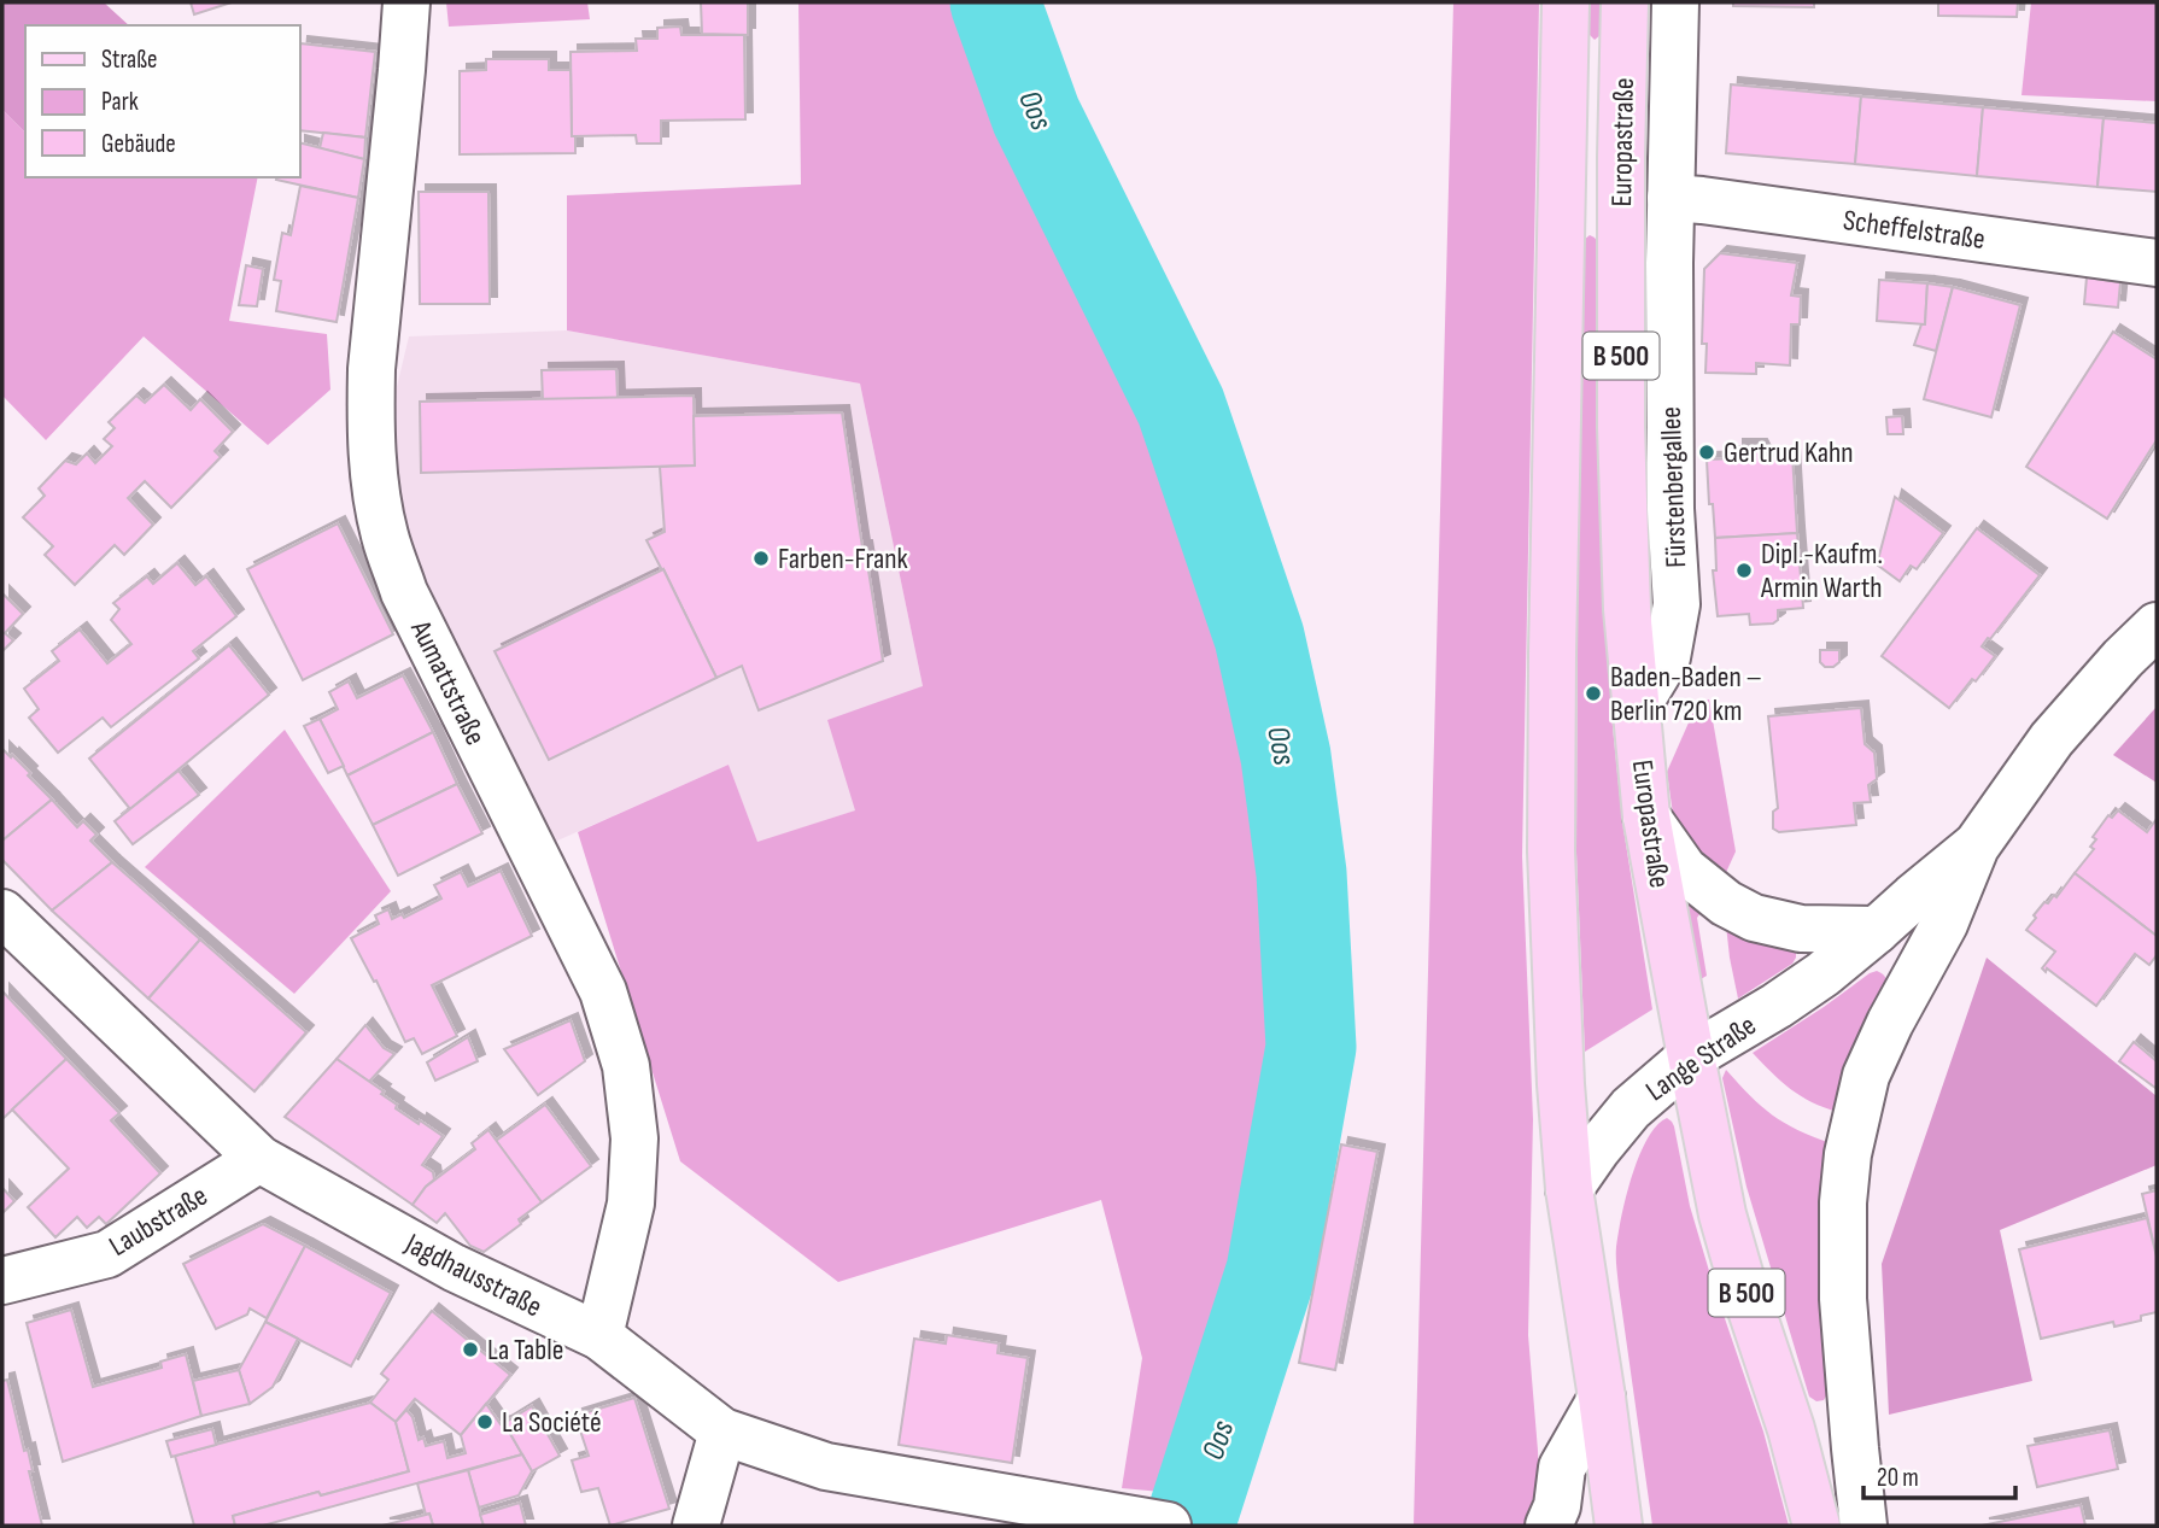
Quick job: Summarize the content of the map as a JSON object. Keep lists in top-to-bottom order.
{
  "streets": {
    "main road": ["Europastraße", "B 500"],
    "street": [
      "Scheffelstraße",
      "Fürstenbergallee",
      "Aumattstraße",
      "Lange Straße",
      "Laubstraße",
      "Jagdhausstraße"
    ]
  },
  "crossings": [
    ["Europastraße", "B 500"],
    ["Europastraße", "Fürstenbergallee"],
    ["Europastraße", "Lange Straße"],
    ["Scheffelstraße", "Fürstenbergallee"],
    ["B 500", "Lange Straße"],
    ["Aumattstraße", "Jagdhausstraße"],
    ["Laubstraße", "Jagdhausstraße"]
  ],
  "water": ["Oos"],
  "places": [
    "Gertrud Kahn",
    "Farben-Frank",
    "Dipl.-Kaufm. Armin Warth",
    "Baden-Baden – Berlin 720 km",
    "La Table",
    "La Société"
  ],
  "legend": ["Straße", "Park", "Gebäude"],
  "scale_bar": "20 m"
}
